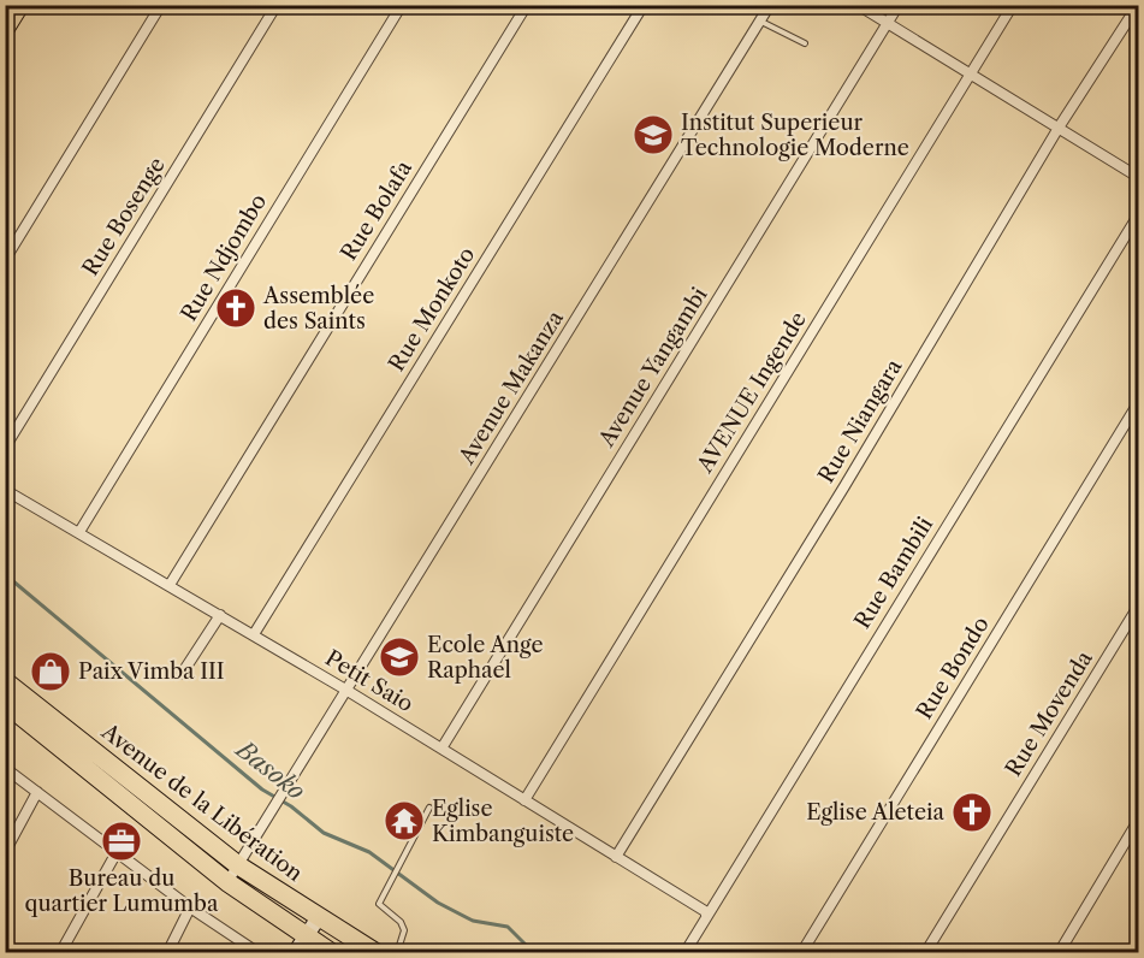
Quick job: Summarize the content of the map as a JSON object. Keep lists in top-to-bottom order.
{
  "streets": {
    "highway": ["Avenue de la Libération"],
    "street": [
      "Rue Bolafa",
      "Rue Bosenge",
      "Rue Ndjombo",
      "Rue Monkoto",
      "Avenue Yangambi",
      "Avenue Makanza",
      "AVENUE Ingende",
      "Rue Niangara",
      "Rue Bambili",
      "Rue Bondo",
      "Petit Saio",
      "Rue Movenda"
    ]
  },
  "crossings": [
    ["Rue Bolafa", "Petit Saio"],
    ["Rue Ndjombo", "Petit Saio"],
    ["Rue Monkoto", "Petit Saio"],
    ["Avenue Yangambi", "Petit Saio"],
    ["Avenue Makanza", "Petit Saio"],
    ["Avenue Makanza", "Avenue de la Libération"],
    ["AVENUE Ingende", "Petit Saio"],
    ["Rue Niangara", "Petit Saio"],
    ["Rue Bambili", "Petit Saio"]
  ],
  "water": ["Basoko"],
  "places": {
    "school or university": ["Institut Superieur Technologie Moderne", "Ecole Ange Raphael"],
    "church": ["Assemblée des Saints", "Eglise Aleteia"],
    "shop": ["Paix Vimba III"],
    "temple": ["Eglise Kimbanguiste"],
    "office": ["Bureau du quartier Lumumba"]
  }
}
